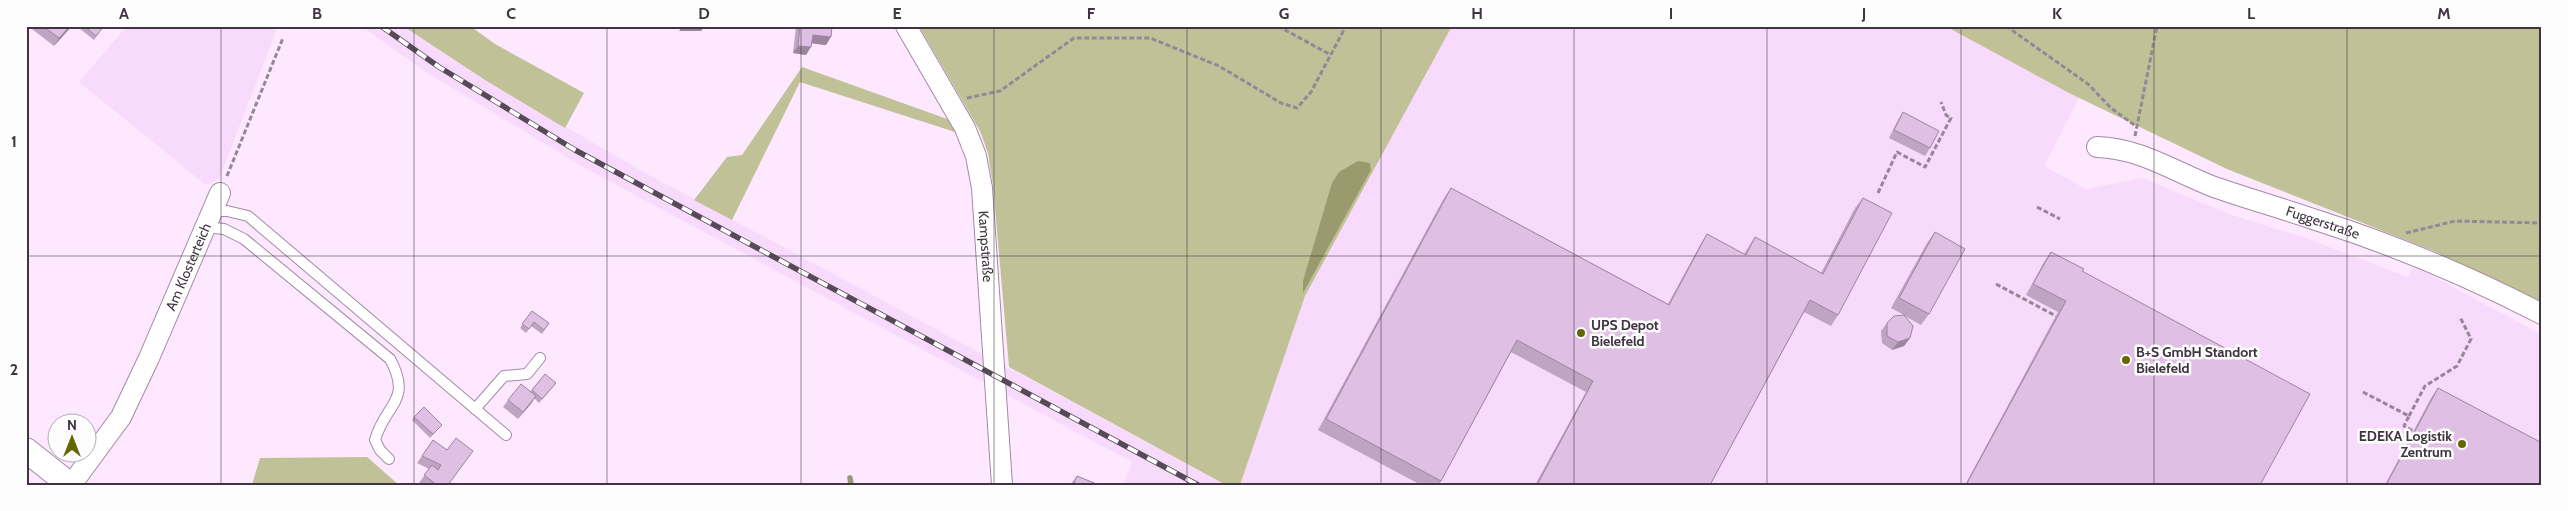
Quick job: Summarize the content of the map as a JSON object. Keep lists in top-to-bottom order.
{
  "streets": {
    "street": ["Fuggerstraße", "Kampstraße", "Am Klosterteich"]
  },
  "places": ["UPS Depot Bielefeld", "B+S GmbH Standort Bielefeld", "EDEKA Logistik Zentrum"],
  "north": "top",
  "grid": {
    "columns": [
      "A",
      "B",
      "C",
      "D",
      "E",
      "F",
      "G",
      "H",
      "I",
      "J",
      "K",
      "L",
      "M"
    ],
    "rows": ["1", "2"]
  }
}
